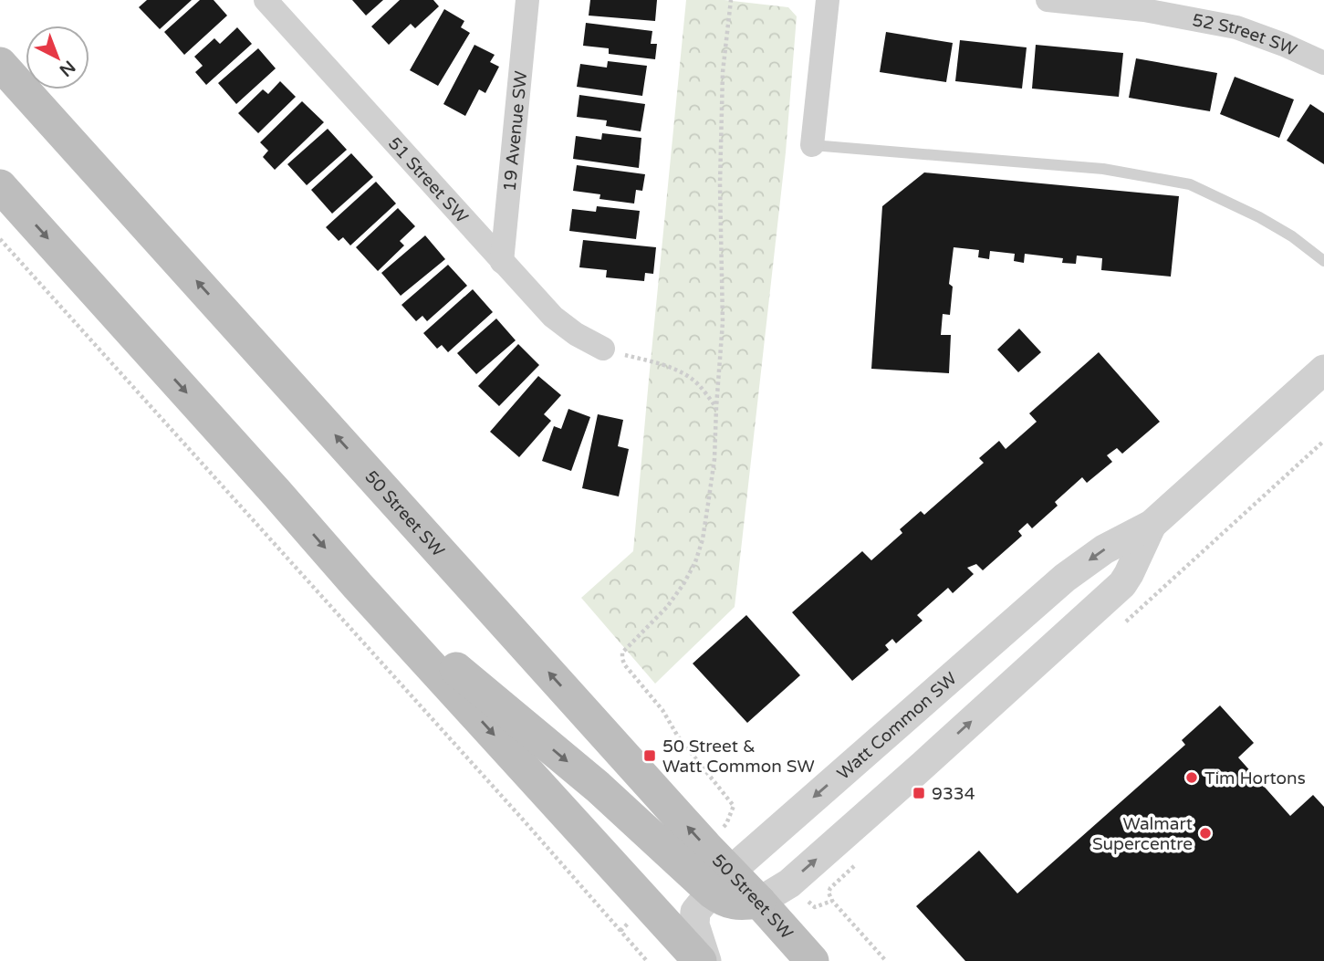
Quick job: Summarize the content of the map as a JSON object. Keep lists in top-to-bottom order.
{
  "streets": {
    "main road": ["50 Street SW"],
    "street": [
      "52 Street SW",
      "19 Avenue SW",
      "51 Street SW",
      "Watt Common SW"
    ]
  },
  "crossings": [
    ["19 Avenue SW", "51 Street SW"],
    ["50 Street SW", "Watt Common SW"]
  ],
  "places": {
    "transit": ["50 Street & Watt Common SW", "9334"],
    "other": ["Tim Hortons", "Walmart Supercentre"]
  },
  "north": "bottom right"
}
